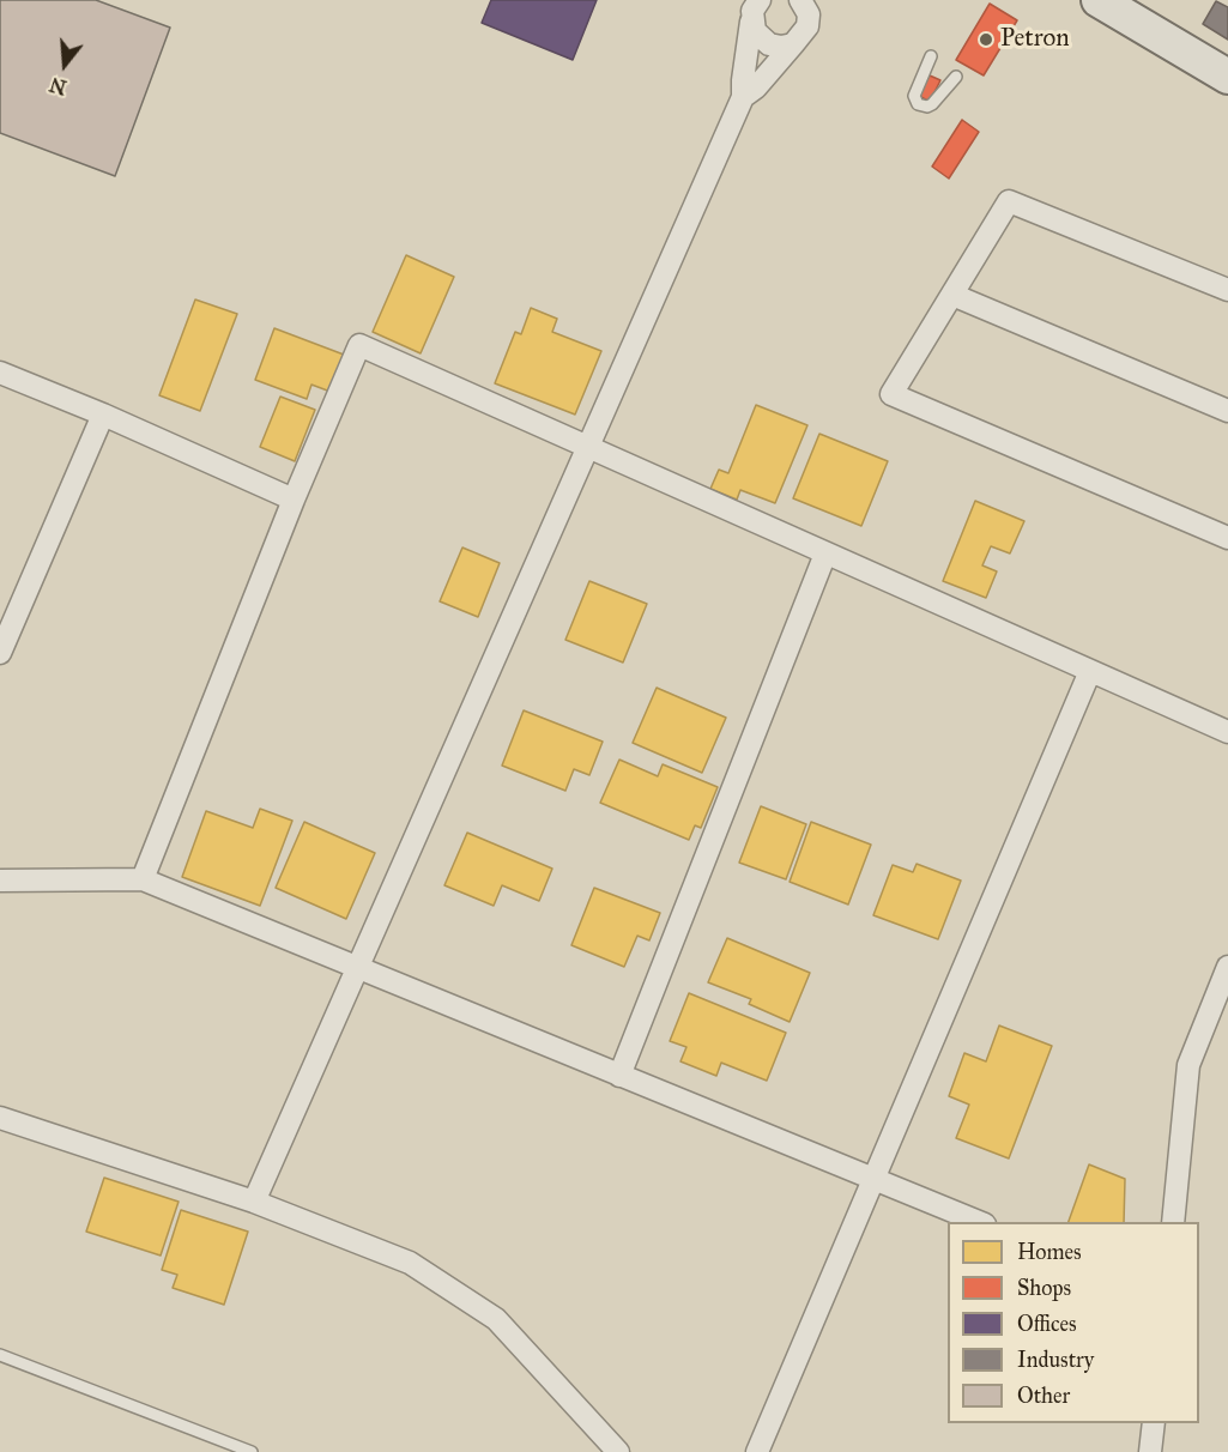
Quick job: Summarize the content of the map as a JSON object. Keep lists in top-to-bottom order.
{
  "places": ["Petron"],
  "legend": [
    "Homes",
    "Shops",
    "Offices",
    "Industry",
    "Other"
  ],
  "north": "bottom"
}
